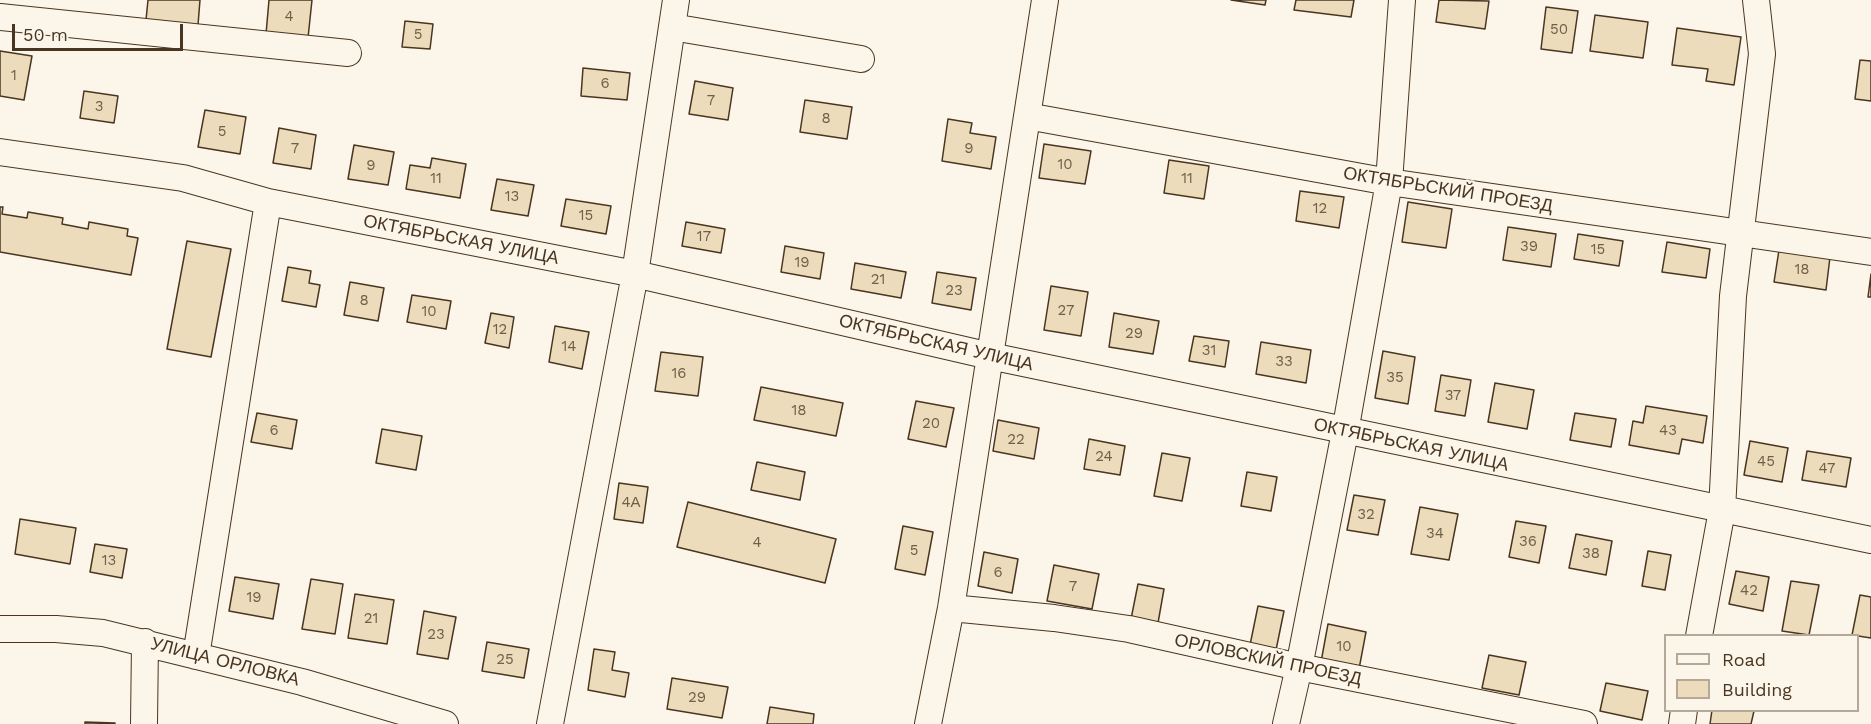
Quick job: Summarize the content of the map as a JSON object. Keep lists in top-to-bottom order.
{
  "streets": {
    "street": [
      "ОКТЯБРЬСКИЙ ПРОЕЗД",
      "ОКТЯБРЬСКАЯ УЛИЦА",
      "ОРЛОВСКИЙ ПРОЕЗД",
      "УЛИЦА ОРЛОВКА"
    ]
  },
  "house_numbers": [
    "4",
    "50",
    "5",
    "1",
    "6",
    "7",
    "3",
    "8",
    "5",
    "7",
    "9",
    "10",
    "9",
    "11",
    "11",
    "13",
    "12",
    "15",
    "17",
    "39",
    "15",
    "19",
    "18",
    "21",
    "23",
    "8",
    "27",
    "10",
    "12",
    "29",
    "14",
    "31",
    "33",
    "16",
    "35",
    "37",
    "18",
    "20",
    "6",
    "43",
    "22",
    "24",
    "45",
    "47",
    "4А",
    "32",
    "34",
    "36",
    "4",
    "5",
    "38",
    "13",
    "6",
    "7",
    "42",
    "19",
    "21",
    "23",
    "10",
    "25",
    "29"
  ],
  "legend": ["Road", "Building"],
  "scale_bar": "50 m"
}
